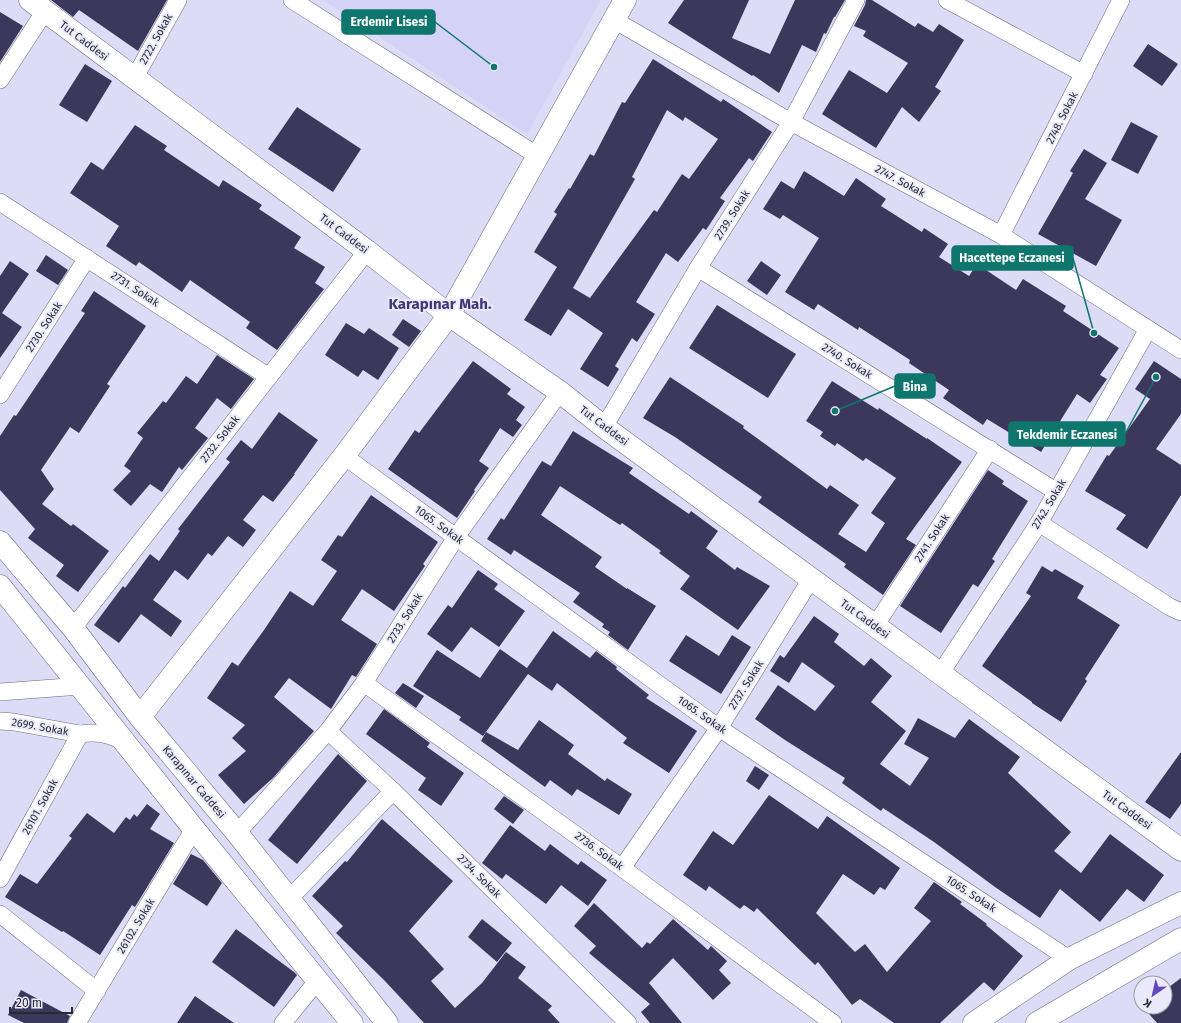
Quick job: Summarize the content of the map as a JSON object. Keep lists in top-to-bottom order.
{
  "streets": {
    "street": [
      "2722. Sokak",
      "Tut Caddesi",
      "2748. Sokak",
      "2747. Sokak",
      "2739. Sokak",
      "2731. Sokak",
      "2730. Sokak",
      "2740. Sokak",
      "2732. Sokak",
      "2742. Sokak",
      "1065. Sokak",
      "2741. Sokak",
      "2733. Sokak",
      "2737. Sokak",
      "2699. Sokak",
      "Karapınar Caddesi",
      "26101. Sokak",
      "2736. Sokak",
      "2734. Sokak",
      "26102. Sokak"
    ]
  },
  "crossings": [
    ["2722. Sokak", "Tut Caddesi"],
    ["Tut Caddesi", "2739. Sokak"],
    ["Tut Caddesi", "2732. Sokak"],
    ["Tut Caddesi", "2742. Sokak"],
    ["Tut Caddesi", "2741. Sokak"],
    ["Tut Caddesi", "2733. Sokak"],
    ["Tut Caddesi", "2737. Sokak"],
    ["2748. Sokak", "2747. Sokak"],
    ["2747. Sokak", "2739. Sokak"],
    ["2747. Sokak", "2742. Sokak"],
    ["2739. Sokak", "2740. Sokak"],
    ["2731. Sokak", "2730. Sokak"],
    ["2731. Sokak", "2732. Sokak"],
    ["2740. Sokak", "2742. Sokak"],
    ["2740. Sokak", "2741. Sokak"],
    ["2732. Sokak", "Karapınar Caddesi"],
    ["1065. Sokak", "2733. Sokak"],
    ["1065. Sokak", "2737. Sokak"],
    ["2733. Sokak", "Karapınar Caddesi"],
    ["2733. Sokak", "2736. Sokak"],
    ["2733. Sokak", "2734. Sokak"],
    ["2737. Sokak", "2736. Sokak"],
    ["2699. Sokak", "26101. Sokak"]
  ],
  "districts": ["Karapınar Mah."],
  "places": [
    "Erdemir Lisesi",
    "Hacettepe Eczanesi",
    "Tekdemir Eczanesi",
    "Bina"
  ],
  "scale_bar": "20 m",
  "north": "bottom left"
}
